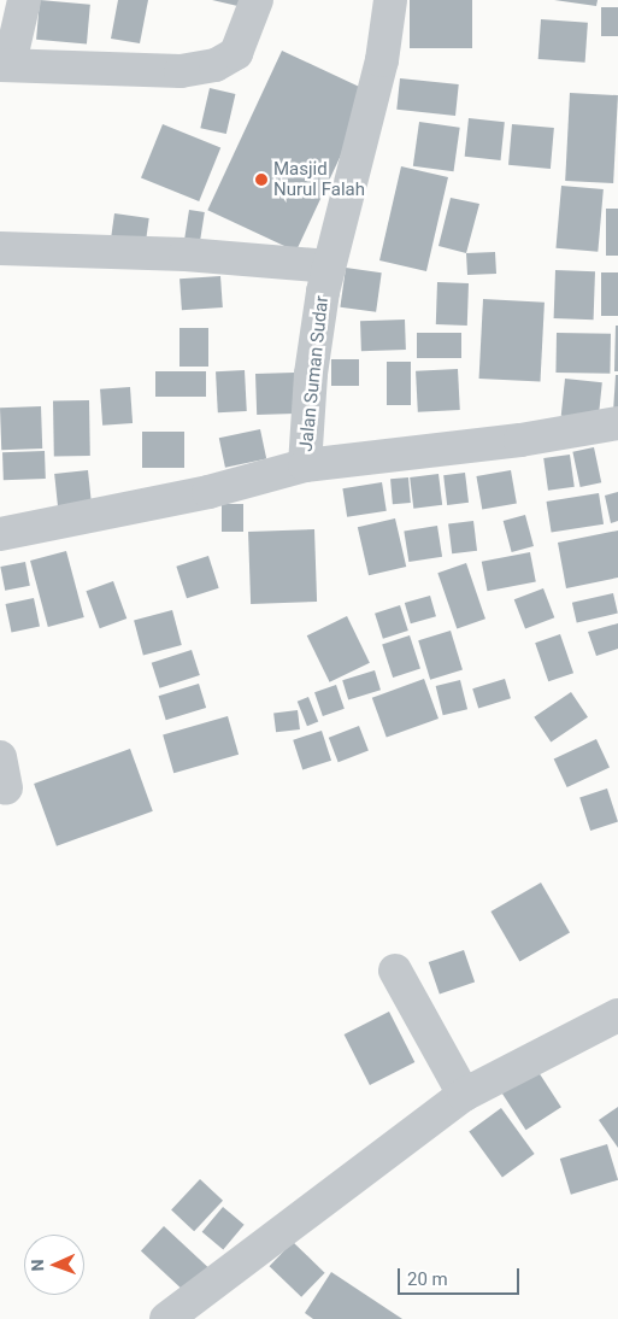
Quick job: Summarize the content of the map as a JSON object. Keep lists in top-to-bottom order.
{
  "streets": {
    "street": ["Jalan Suman Sudar"]
  },
  "places": ["Masjid Nurul Falah"],
  "scale_bar": "20 m",
  "north": "left"
}
